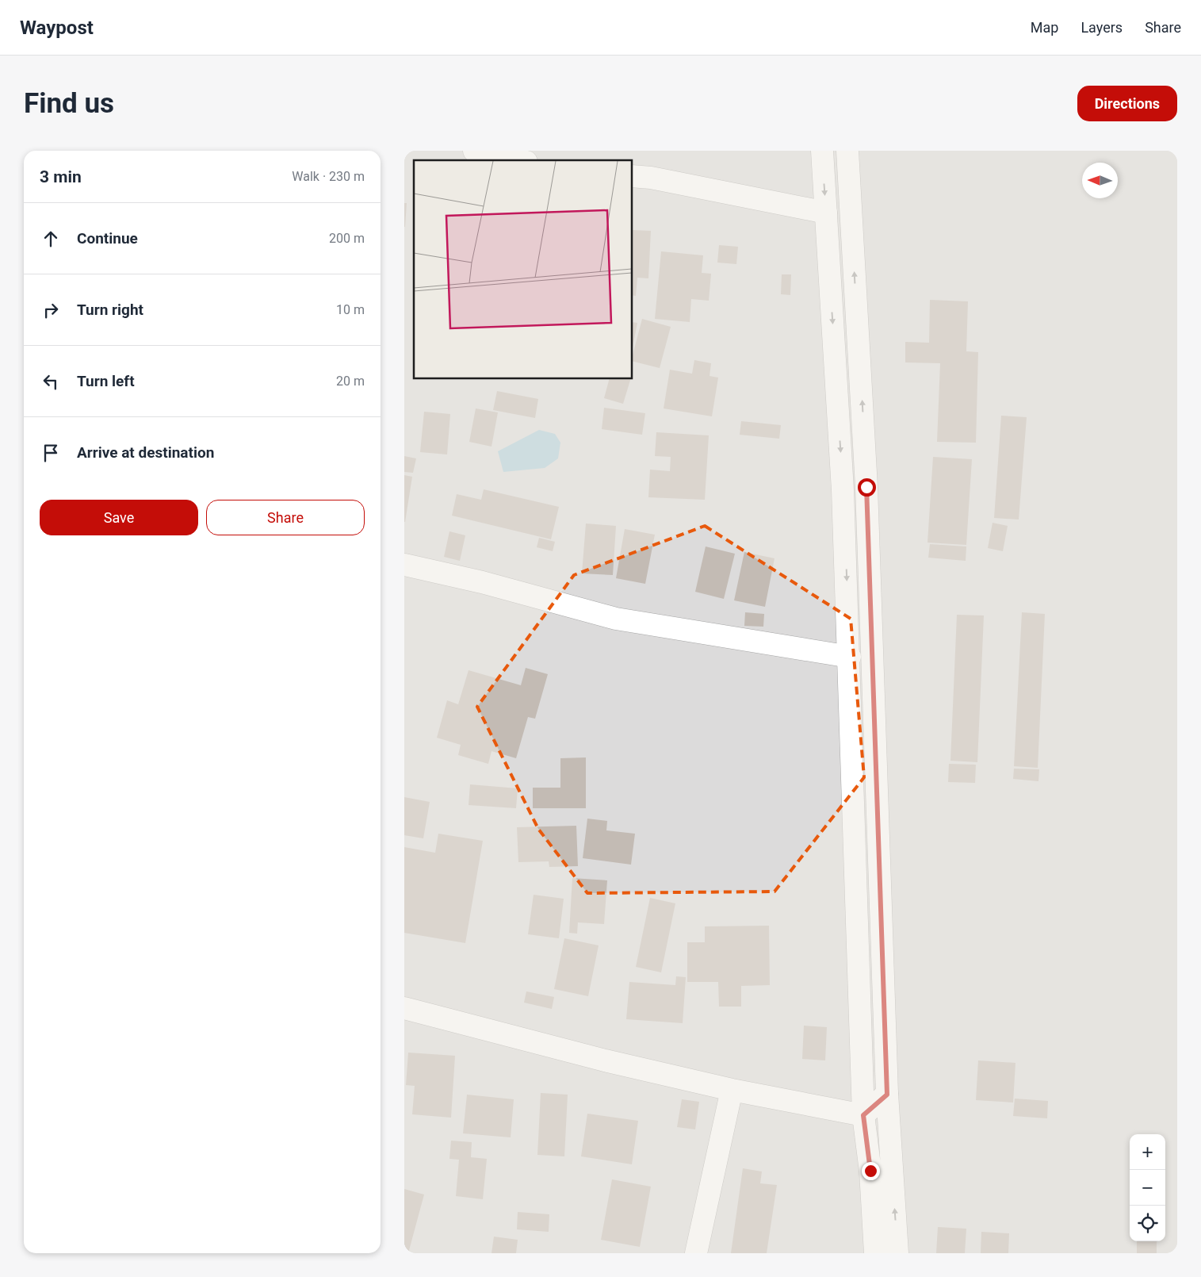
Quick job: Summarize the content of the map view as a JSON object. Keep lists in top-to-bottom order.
{
  "north": "left",
  "page": {
    "header": "Waypost",
    "nav": ["Map", "Layers", "Share"],
    "buttons": [
      "Directions",
      ["Save", "Share"]
    ],
    "title": "Find us",
    "heading": ["3 min", "Walk · 230 m"],
    "list": [
      ["Continue", "200 m"],
      ["Turn right", "10 m"],
      ["Turn left", "20 m"],
      "Arrive at destination"
    ],
    "map_buttons": ["+", "−"]
  }
}
